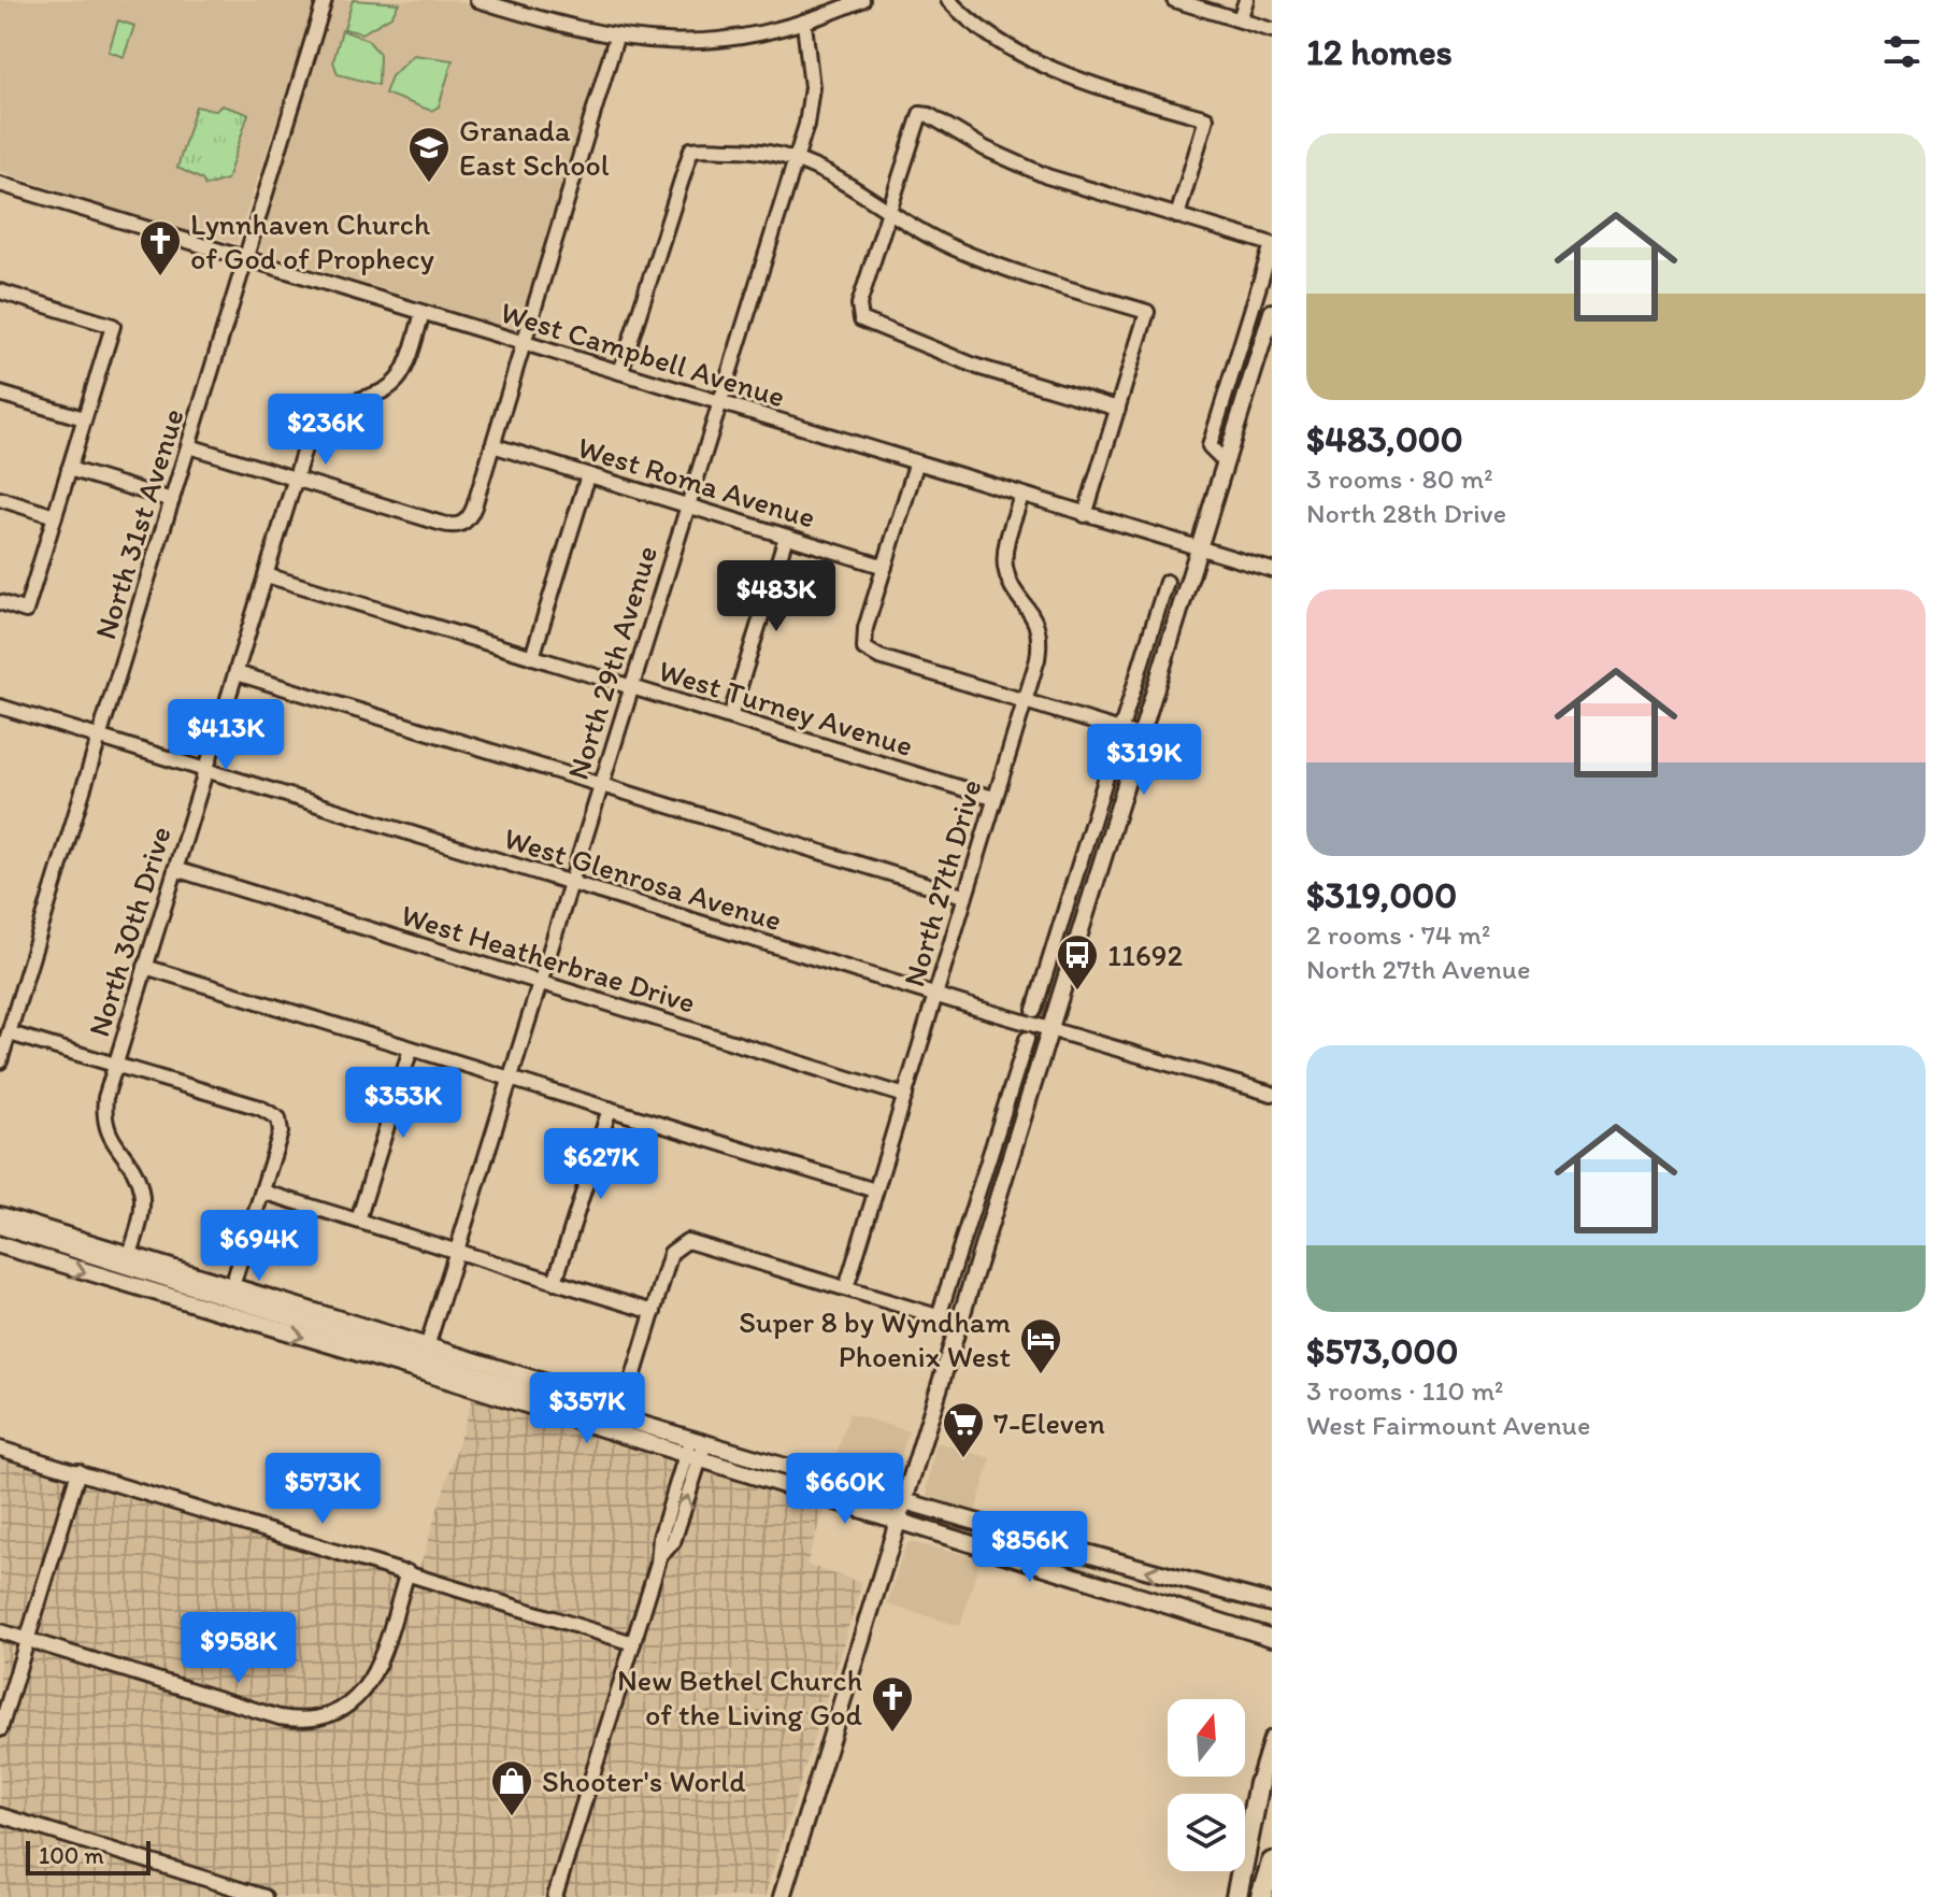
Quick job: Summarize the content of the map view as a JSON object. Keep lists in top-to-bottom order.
{
  "streets": {
    "street": [
      "West Campbell Avenue",
      "West Roma Avenue",
      "North 31st Avenue",
      "North 29th Avenue",
      "West Turney Avenue",
      "West Glenrosa Avenue",
      "North 27th Drive",
      "North 30th Drive",
      "West Heatherbrae Drive"
    ]
  },
  "crossings": [
    ["West Campbell Avenue", "North 31st Avenue"],
    ["West Campbell Avenue", "North 29th Avenue"],
    ["West Campbell Avenue", "North 27th Drive"],
    ["West Campbell Avenue", "North 30th Drive"],
    ["West Roma Avenue", "North 29th Avenue"],
    ["North 31st Avenue", "West Glenrosa Avenue"],
    ["North 29th Avenue", "West Turney Avenue"],
    ["North 29th Avenue", "West Glenrosa Avenue"],
    ["North 29th Avenue", "West Heatherbrae Drive"],
    ["West Turney Avenue", "North 27th Drive"],
    ["West Turney Avenue", "North 30th Drive"],
    ["West Glenrosa Avenue", "North 27th Drive"],
    ["West Glenrosa Avenue", "North 30th Drive"],
    ["North 27th Drive", "West Heatherbrae Drive"],
    ["North 30th Drive", "West Heatherbrae Drive"]
  ],
  "places": {
    "school or university": ["Granada East School"],
    "church": ["Lynnhaven Church of God of Prophecy", "New Bethel Church of the Living God"],
    "bus stop": ["11692"],
    "hotel": ["Super 8 by Wyndham Phoenix West"],
    "supermarket": ["7-Eleven"],
    "shop": ["Shooter's World"]
  },
  "scale_bar": "100 m",
  "north": "top",
  "page": {
    "heading": "12 homes",
    "list": [
      {
        "name": "$483,000",
        "note": "3 rooms · 80 m² · North 28th Drive"
      },
      {
        "name": "$319,000",
        "note": "2 rooms · 74 m² · North 27th Avenue"
      },
      {
        "name": "$573,000",
        "note": "3 rooms · 110 m² · West Fairmount Avenue"
      }
    ],
    "price": [
      "$236K",
      "$483K",
      "$413K",
      "$319K",
      "$353K",
      "$627K",
      "$694K",
      "$357K",
      "$573K",
      "$660K",
      "$856K",
      "$958K"
    ],
    "scale": "100 m"
  }
}
